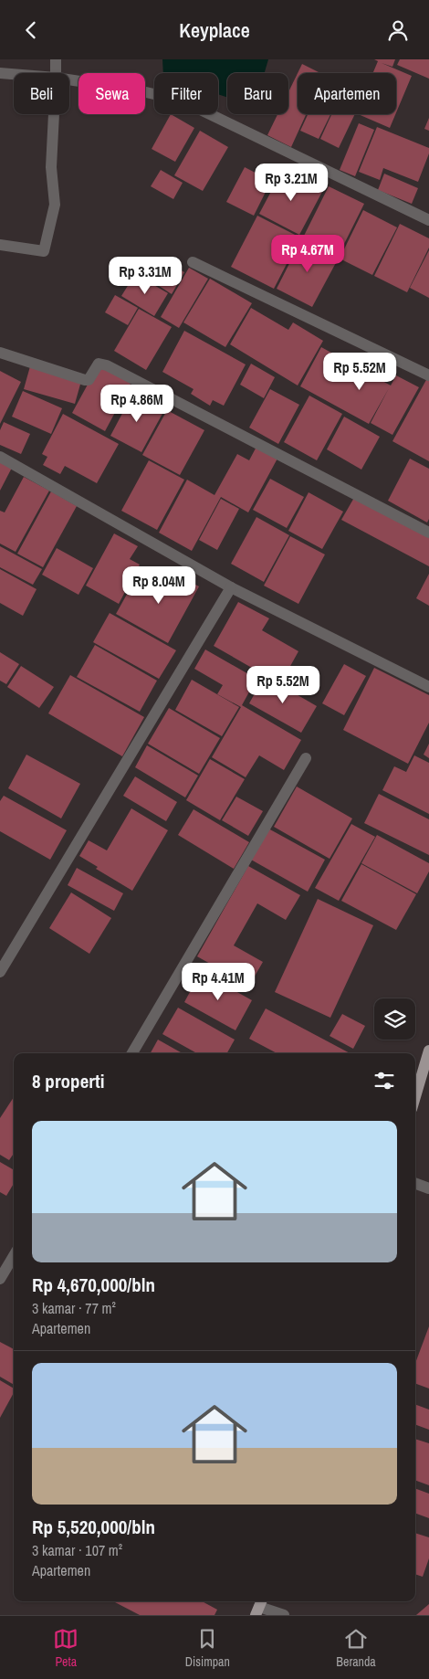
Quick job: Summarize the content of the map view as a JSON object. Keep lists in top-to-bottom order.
{
  "page": {
    "header": "Keyplace",
    "chip": [
      "Beli",
      "Sewa",
      "Filter",
      "Baru",
      "Apartemen"
    ],
    "price": [
      "Rp 3.21M",
      "Rp 4.67M",
      "Rp 3.31M",
      "Rp 5.52M",
      "Rp 4.86M",
      "Rp 8.04M",
      "Rp 5.52M",
      "Rp 4.41M"
    ],
    "heading": "8 properti",
    "list": [
      {
        "name": "Rp 4,670,000/bln",
        "note": "3 kamar · 77 m² · Apartemen"
      },
      {
        "name": "Rp 5,520,000/bln",
        "note": "3 kamar · 107 m² · Apartemen"
      }
    ],
    "tabs": ["Peta", "Disimpan", "Beranda"]
  }
}
